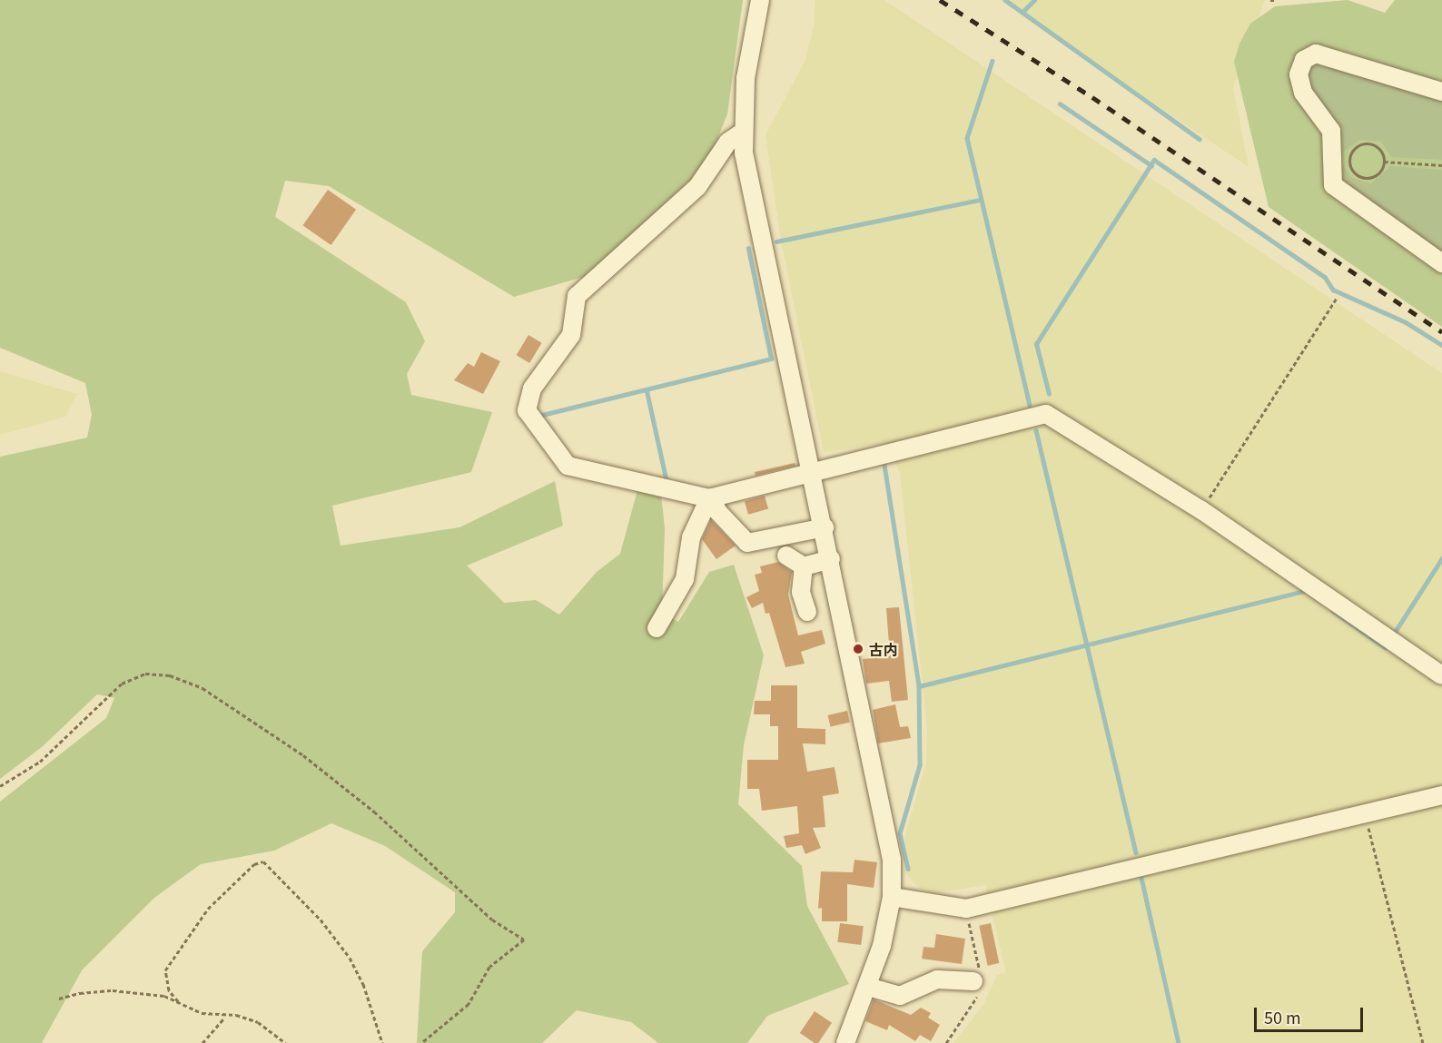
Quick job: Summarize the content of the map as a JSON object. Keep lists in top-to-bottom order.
{
  "places": ["古内"],
  "scale_bar": "50 m"
}
